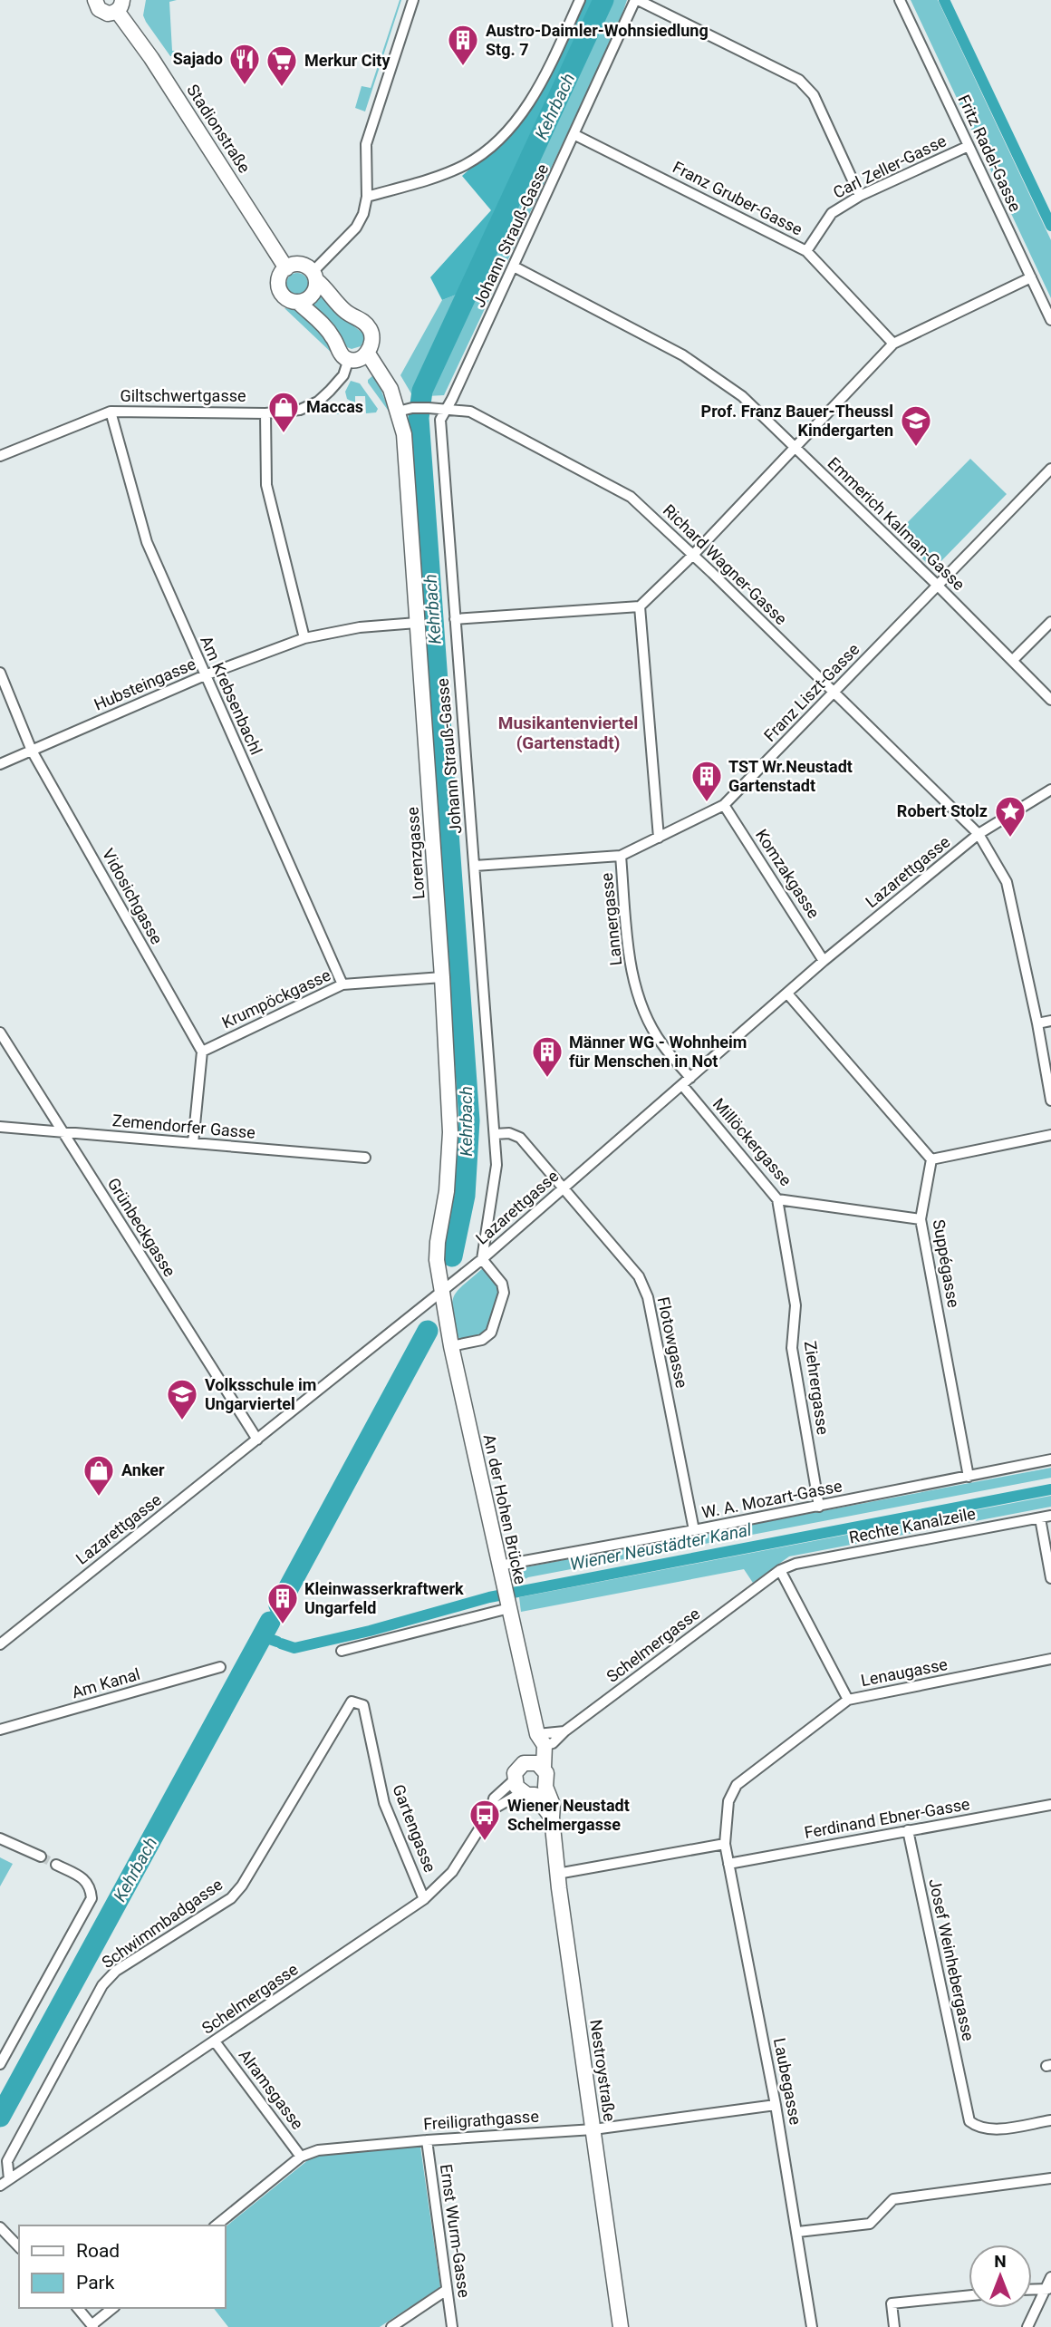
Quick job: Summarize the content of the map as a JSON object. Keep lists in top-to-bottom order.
{
  "streets": {
    "street": [
      "Stadionstraße",
      "Fritz Radel-Gasse",
      "Carl Zeller-Gasse",
      "Franz Gruber-Gasse",
      "Johann Strauß-Gasse",
      "Giltschwertgasse",
      "Emmerich Kalman-Gasse",
      "Richard Wagner-Gasse",
      "Hubsteingasse",
      "Franz Liszt-Gasse",
      "Am Krebsenbachl",
      "Lorenzgasse",
      "Lazarettgasse",
      "Komzakgasse",
      "Vidosichgasse",
      "Lannergasse",
      "Krumpöckgasse",
      "Zemendorfer Gasse",
      "Millöckergasse",
      "Grünbeckgasse",
      "Suppégasse",
      "Flotowgasse",
      "Ziehrergasse",
      "W. A. Mozart-Gasse",
      "An der Hohen Brücke",
      "Rechte Kanalzeile",
      "Schelmergasse",
      "Lenaugasse",
      "Am Kanal",
      "Ferdinand Ebner-Gasse",
      "Gartengasse",
      "Schwimmbadgasse",
      "Josef Weinhebergasse",
      "Nestroystraße",
      "Laubegasse",
      "Alramsgasse",
      "Freiligrathgasse",
      "Ernst Wurm-Gasse"
    ]
  },
  "crossings": [
    ["Fritz Radel-Gasse", "Carl Zeller-Gasse"],
    ["Carl Zeller-Gasse", "Franz Gruber-Gasse"],
    ["Franz Gruber-Gasse", "Johann Strauß-Gasse"],
    ["Johann Strauß-Gasse", "Emmerich Kalman-Gasse"],
    ["Johann Strauß-Gasse", "Richard Wagner-Gasse"],
    ["Johann Strauß-Gasse", "Franz Liszt-Gasse"],
    ["Johann Strauß-Gasse", "Lazarettgasse"],
    ["Giltschwertgasse", "Am Krebsenbachl"],
    ["Emmerich Kalman-Gasse", "Franz Liszt-Gasse"],
    ["Richard Wagner-Gasse", "Franz Liszt-Gasse"],
    ["Richard Wagner-Gasse", "Lorenzgasse"],
    ["Richard Wagner-Gasse", "Lazarettgasse"],
    ["Hubsteingasse", "Am Krebsenbachl"],
    ["Hubsteingasse", "Lorenzgasse"],
    ["Hubsteingasse", "Vidosichgasse"],
    ["Franz Liszt-Gasse", "Komzakgasse"],
    ["Franz Liszt-Gasse", "Lannergasse"],
    ["Am Krebsenbachl", "Krumpöckgasse"],
    ["Lorenzgasse", "Lazarettgasse"],
    ["Lorenzgasse", "Krumpöckgasse"],
    ["Lorenzgasse", "An der Hohen Brücke"],
    ["Lazarettgasse", "Komzakgasse"],
    ["Lazarettgasse", "Lannergasse"],
    ["Lazarettgasse", "Millöckergasse"],
    ["Lazarettgasse", "Grünbeckgasse"],
    ["Lazarettgasse", "Flotowgasse"],
    ["Lazarettgasse", "An der Hohen Brücke"],
    ["Vidosichgasse", "Krumpöckgasse"],
    ["Zemendorfer Gasse", "Grünbeckgasse"],
    ["Millöckergasse", "Suppégasse"],
    ["Millöckergasse", "Ziehrergasse"],
    ["Suppégasse", "W. A. Mozart-Gasse"],
    ["Flotowgasse", "W. A. Mozart-Gasse"],
    ["Ziehrergasse", "W. A. Mozart-Gasse"],
    ["W. A. Mozart-Gasse", "An der Hohen Brücke"],
    ["An der Hohen Brücke", "Schelmergasse"],
    ["An der Hohen Brücke", "Nestroystraße"],
    ["Rechte Kanalzeile", "Schelmergasse"],
    ["Schelmergasse", "Gartengasse"],
    ["Schelmergasse", "Schwimmbadgasse"],
    ["Schelmergasse", "Nestroystraße"],
    ["Schelmergasse", "Alramsgasse"],
    ["Lenaugasse", "Laubegasse"],
    ["Ferdinand Ebner-Gasse", "Josef Weinhebergasse"],
    ["Ferdinand Ebner-Gasse", "Laubegasse"],
    ["Gartengasse", "Schwimmbadgasse"],
    ["Nestroystraße", "Freiligrathgasse"],
    ["Laubegasse", "Freiligrathgasse"],
    ["Alramsgasse", "Freiligrathgasse"],
    ["Freiligrathgasse", "Ernst Wurm-Gasse"]
  ],
  "districts": ["Musikantenviertel (Gartenstadt)"],
  "water": ["Kehrbach", "Wiener Neustädter Kanal"],
  "places": {
    "building": [
      "Austro-Daimler-Wohnsiedlung Stg. 7",
      "TST Wr.Neustadt Gartenstadt",
      "Männer WG - Wohnheim für Menschen in Not",
      "Kleinwasserkraftwerk Ungarfeld"
    ],
    "restaurant": ["Sajado"],
    "supermarket": ["Merkur City"],
    "shop": ["Maccas", "Anker"],
    "school or university": ["Prof. Franz Bauer-Theussl Kindergarten", "Volksschule im Ungarviertel"],
    "place": ["Robert Stolz"],
    "bus stop": ["Wiener Neustadt Schelmergasse"]
  },
  "legend": ["Road", "Park"],
  "north": "top"
}
